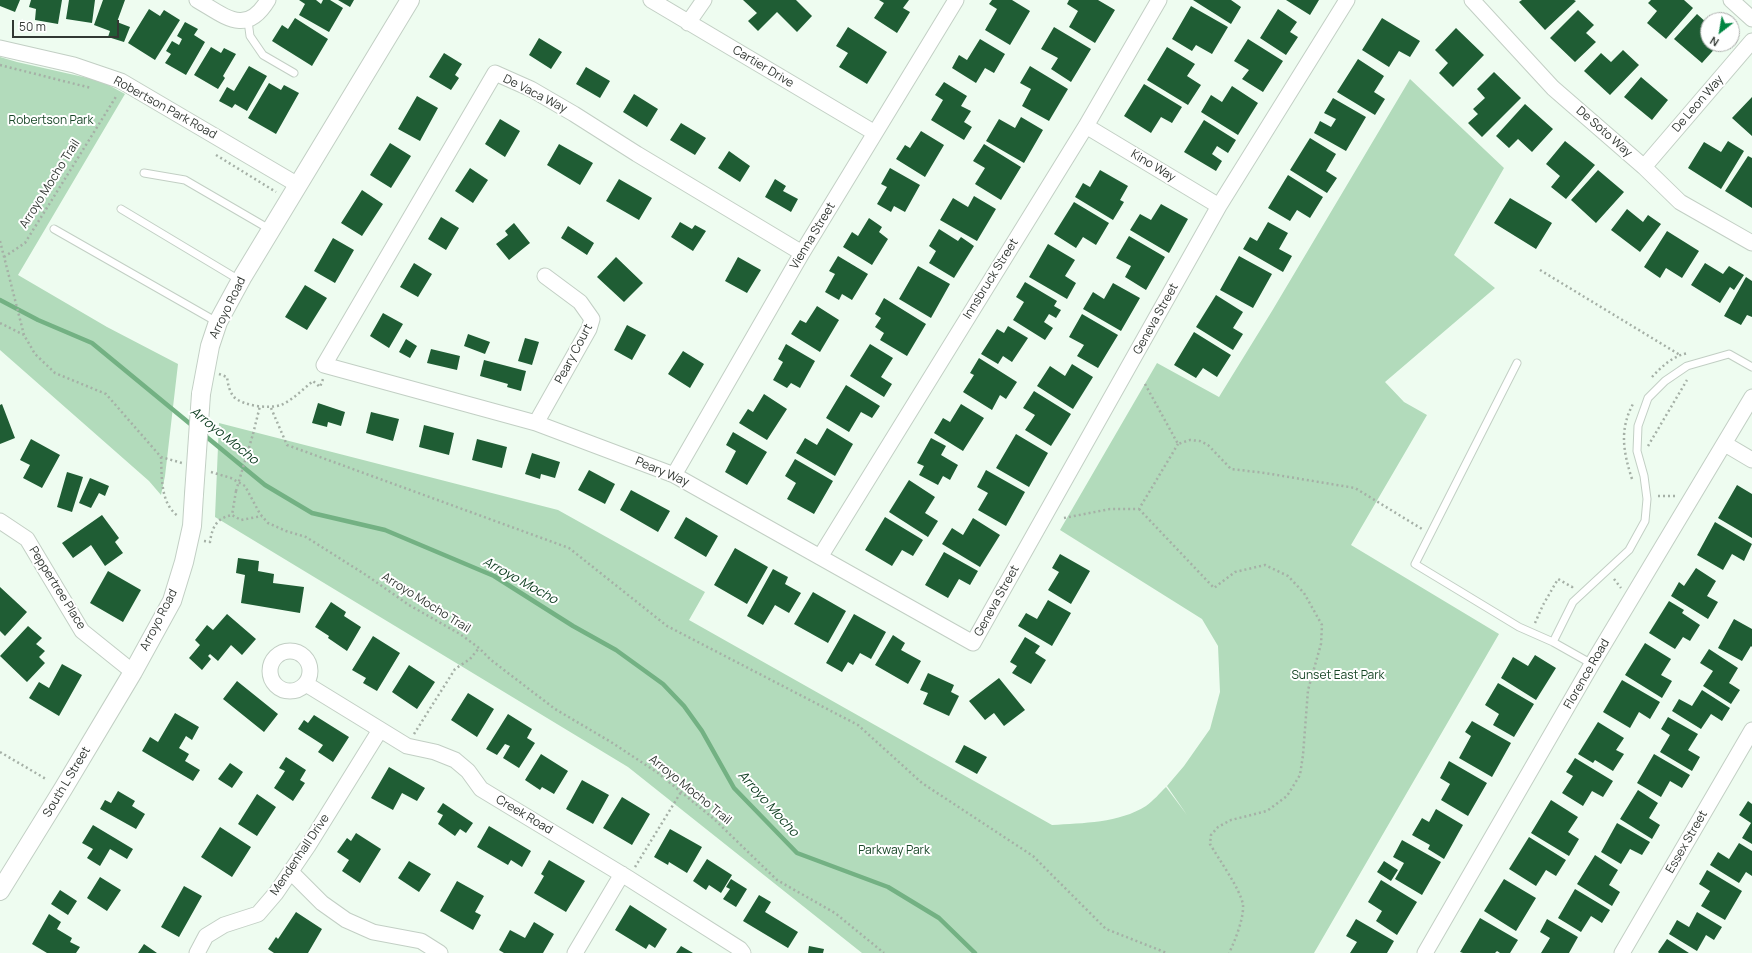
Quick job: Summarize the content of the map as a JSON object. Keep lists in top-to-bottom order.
{
  "streets": {
    "street": [
      "Cartier Drive",
      "De Vaca Way",
      "De Leon Way",
      "Robertson Park Road",
      "De Soto Way",
      "Kino Way",
      "Vienna Street",
      "Innsbruck Street",
      "Arroyo Road",
      "Geneva Street",
      "Peary Court",
      "Peary Way",
      "Peppertree Place",
      "Florence Road",
      "South L Street",
      "Creek Road",
      "Essex Street",
      "Mendenhall Drive"
    ],
    "path": ["Arroyo Mocho Trail"]
  },
  "crossings": [
    ["Cartier Drive", "Vienna Street"],
    ["De Vaca Way", "Vienna Street"],
    ["De Vaca Way", "Peary Way"],
    ["De Leon Way", "De Soto Way"],
    ["Robertson Park Road", "Arroyo Road"],
    ["Kino Way", "Innsbruck Street"],
    ["Kino Way", "Geneva Street"],
    ["Vienna Street", "Peary Way"],
    ["Innsbruck Street", "Peary Way"],
    ["Arroyo Road", "Peppertree Place"],
    ["Arroyo Road", "South L Street"],
    ["Geneva Street", "Peary Way"],
    ["Peary Court", "Peary Way"],
    ["Peppertree Place", "South L Street"],
    ["Creek Road", "Mendenhall Drive"]
  ],
  "water": ["Arroyo Mocho"],
  "parks": ["Robertson Park", "Sunset East Park", "Parkway Park"],
  "scale_bar": "50 m",
  "north": "bottom left"
}
